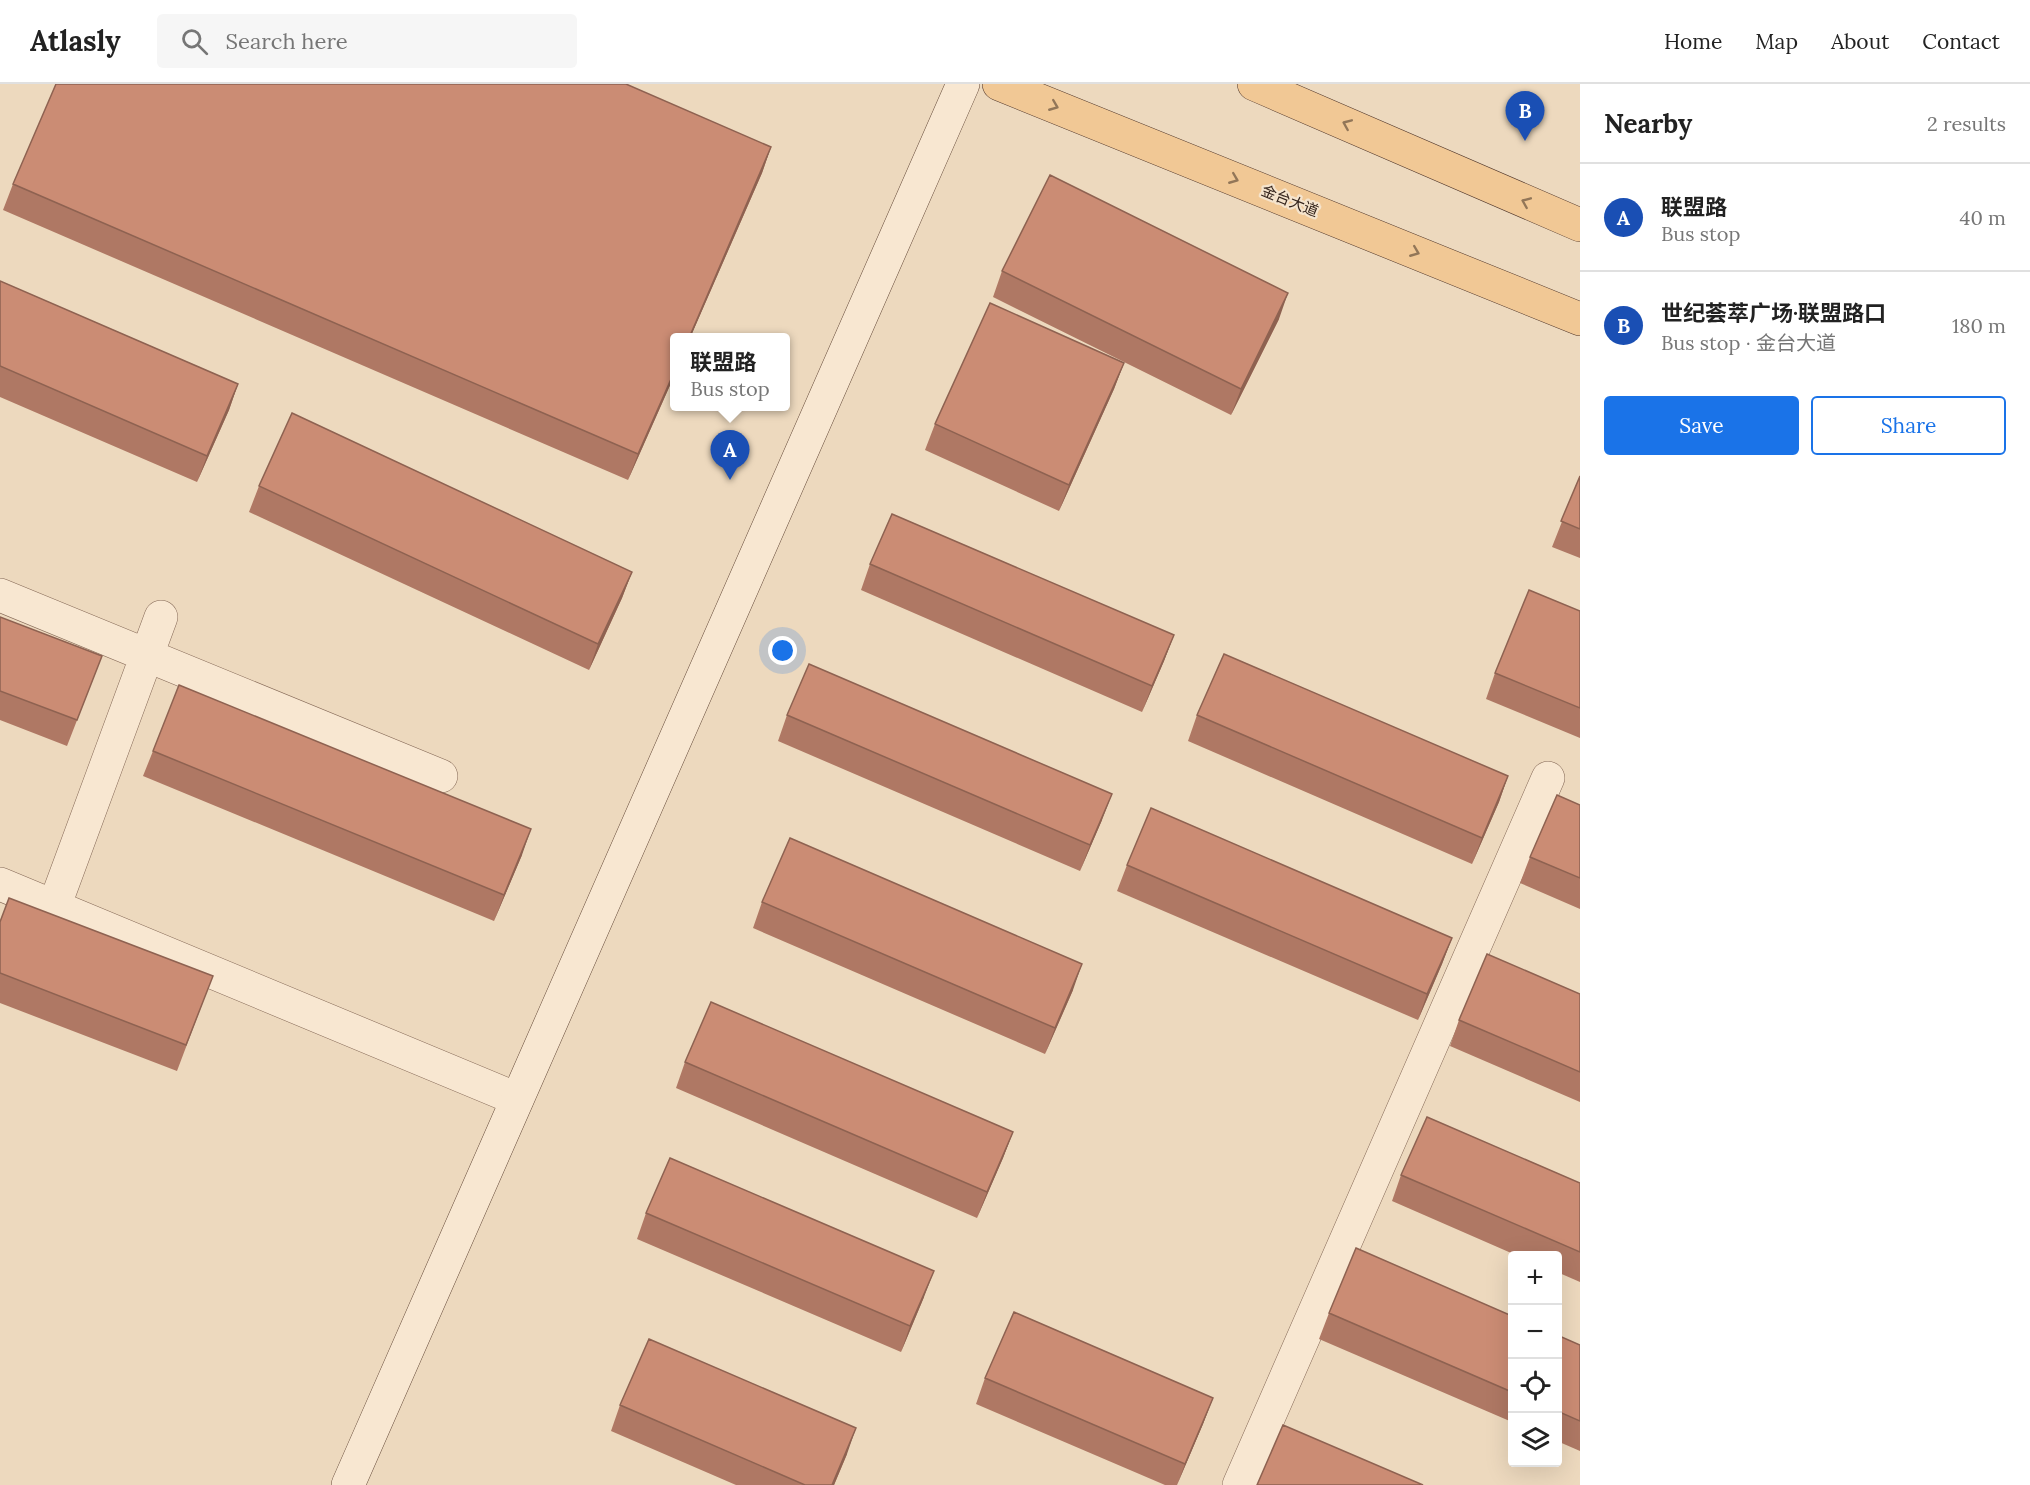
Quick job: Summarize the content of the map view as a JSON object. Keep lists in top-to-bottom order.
{
  "streets": {
    "main road": ["金台大道"]
  },
  "page": {
    "header": "Atlasly",
    "search": "Search here",
    "nav": [
      "Home",
      "Map",
      "About",
      "Contact"
    ],
    "heading": ["Nearby", "2 results"],
    "pins": ["B", "A"],
    "list": [
      {
        "mark": "A",
        "name": "联盟路",
        "note": "Bus stop",
        "value": "40 m"
      },
      {
        "mark": "B",
        "name": "世纪荟萃广场·联盟路口",
        "note": "Bus stop · 金台大道",
        "value": "180 m"
      }
    ],
    "popup": ["联盟路", "Bus stop"],
    "buttons": ["Save", "Share"],
    "map_buttons": ["+", "−"]
  }
}
